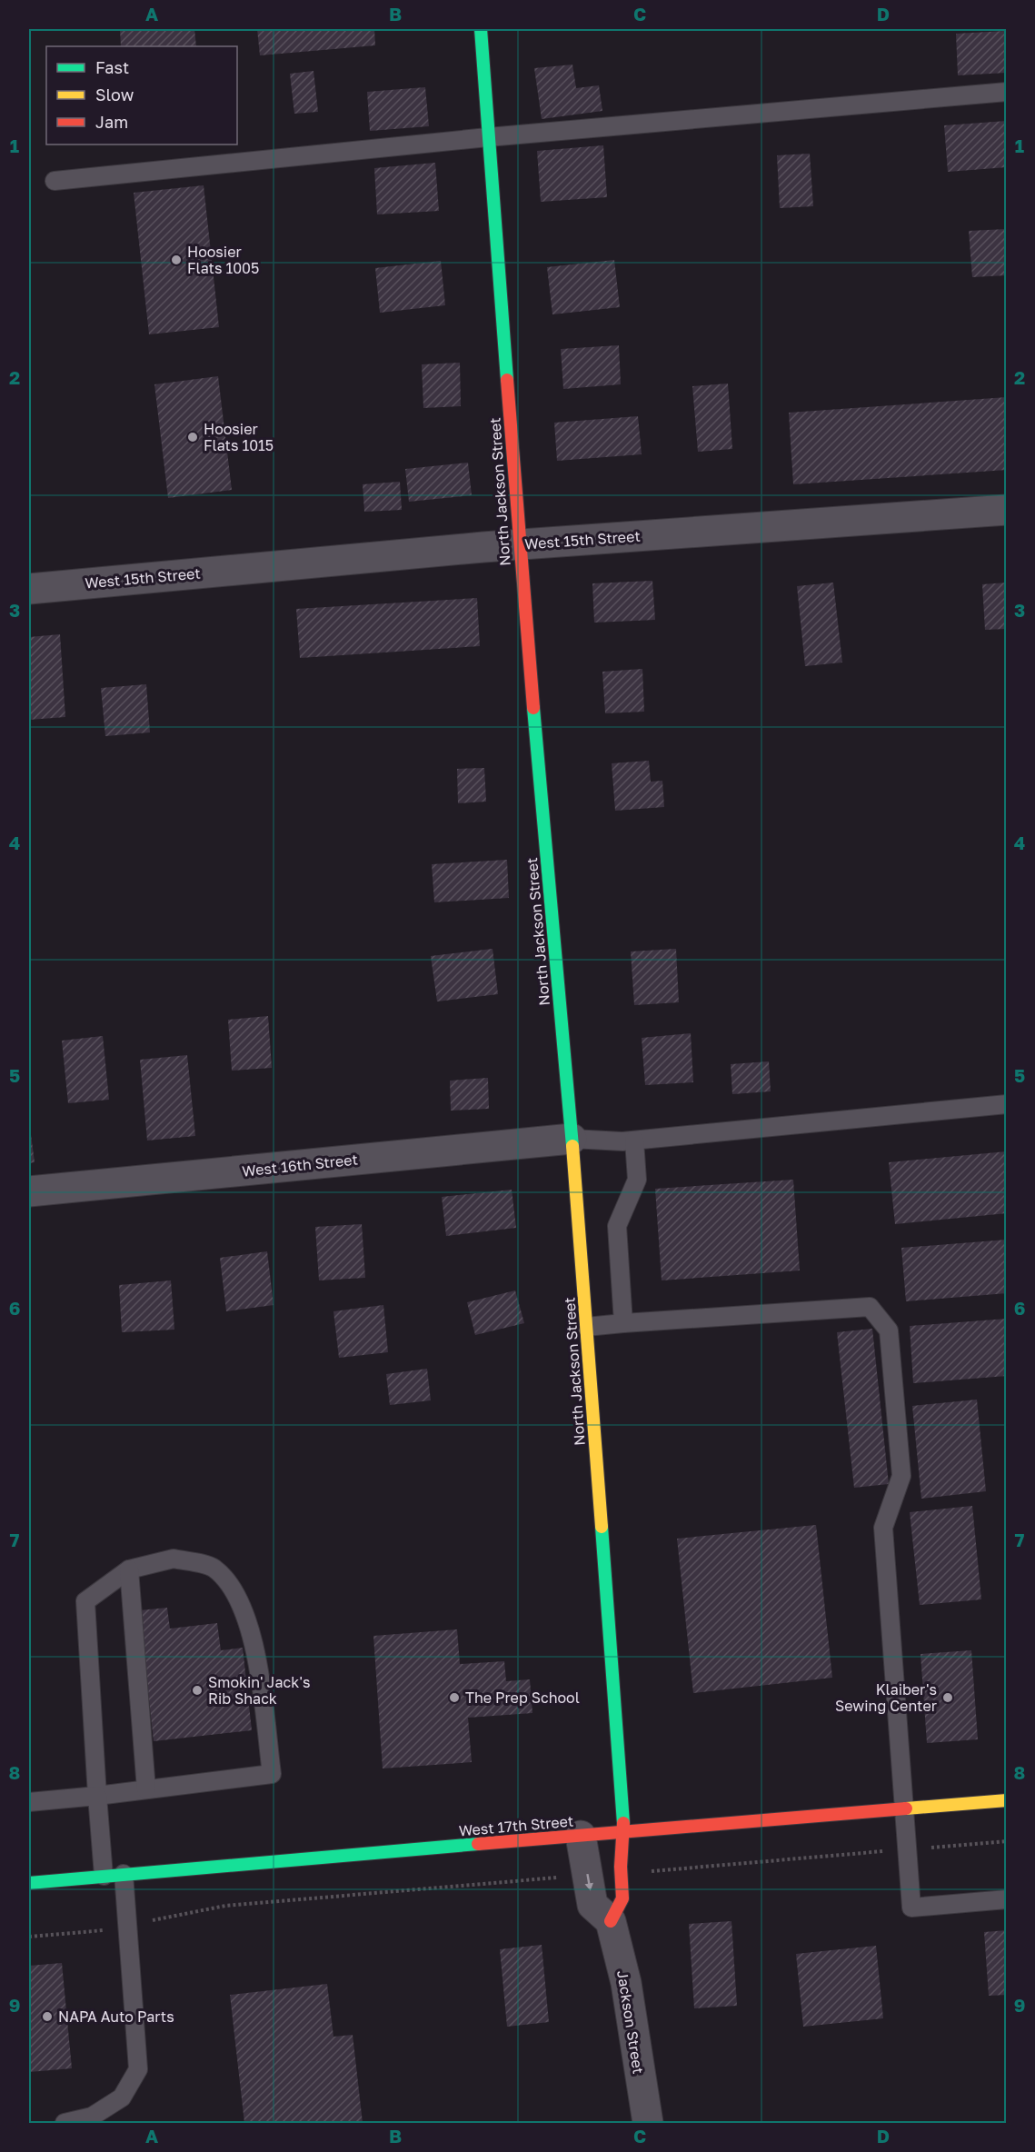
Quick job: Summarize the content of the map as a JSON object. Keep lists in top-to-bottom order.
{
  "streets": {
    "street": [
      "North Jackson Street",
      "West 15th Street",
      "West 16th Street",
      "West 17th Street",
      "Jackson Street"
    ]
  },
  "crossings": [
    ["North Jackson Street", "West 15th Street"],
    ["North Jackson Street", "West 16th Street"],
    ["North Jackson Street", "West 17th Street"]
  ],
  "places": [
    "Hoosier Flats 1005",
    "Hoosier Flats 1015",
    "Smokin' Jack's Rib Shack",
    "The Prep School",
    "Klaiber's Sewing Center",
    "NAPA Auto Parts"
  ],
  "legend": ["Fast", "Slow", "Jam"],
  "grid": {
    "columns": [
      "A",
      "B",
      "C",
      "D"
    ],
    "rows": [
      "1",
      "2",
      "3",
      "4",
      "5",
      "6",
      "7",
      "8",
      "9"
    ]
  }
}
